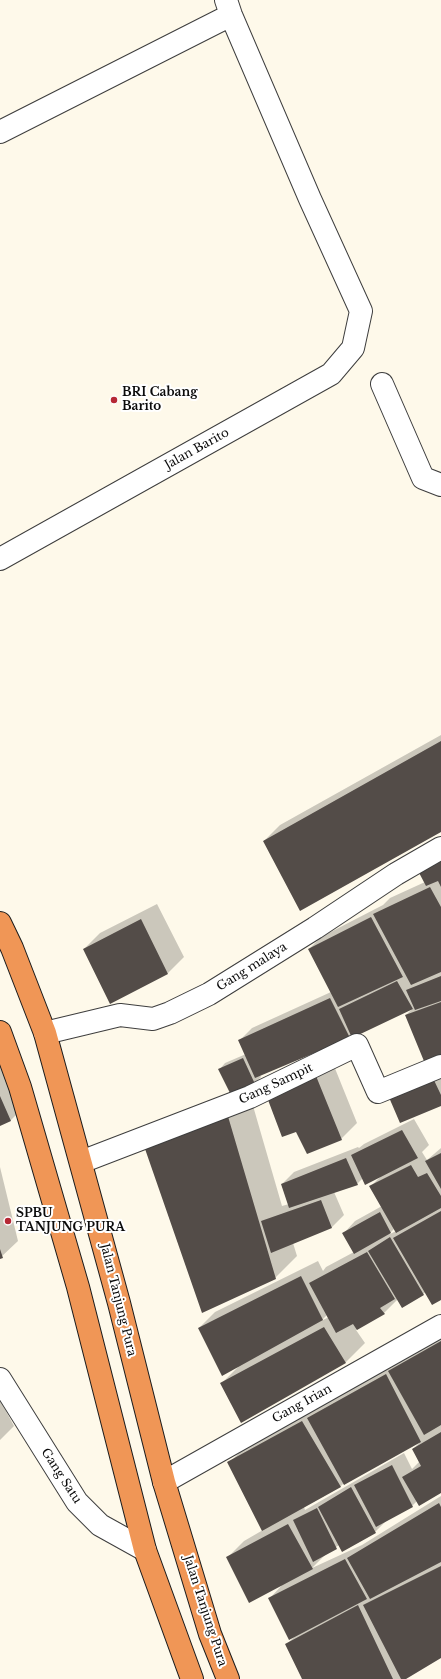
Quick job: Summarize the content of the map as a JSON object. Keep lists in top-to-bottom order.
{
  "streets": {
    "highway": ["Jalan Tanjung Pura"],
    "street": [
      "Jalan Barito",
      "Gang malaya",
      "Gang Sampit",
      "Gang Irian",
      "Gang Satu"
    ]
  },
  "crossings": [
    ["Gang malaya", "Jalan Tanjung Pura"],
    ["Gang Sampit", "Jalan Tanjung Pura"],
    ["Jalan Tanjung Pura", "Gang Irian"]
  ],
  "places": ["BRI Cabang Barito", "SPBU TANJUNG PURA"]
}
